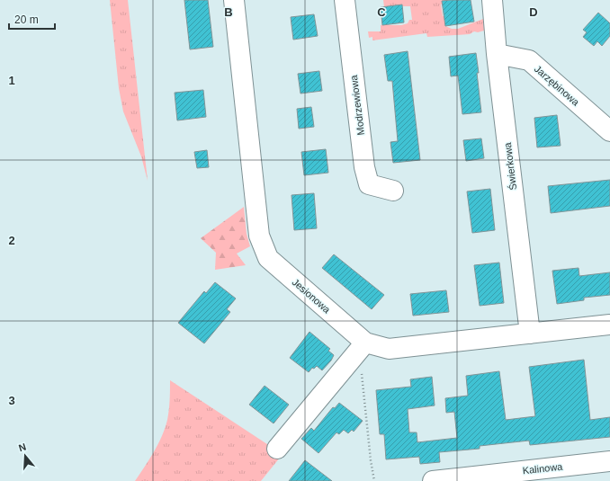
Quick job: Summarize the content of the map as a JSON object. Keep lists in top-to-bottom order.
{
  "streets": {
    "street": [
      "Jarzębinowa",
      "Modrzewiowa",
      "Świerkowa",
      "Jesionowa",
      "Kalinowa"
    ]
  },
  "crossings": [
    ["Jarzębinowa", "Świerkowa"],
    ["Świerkowa", "Jesionowa"]
  ],
  "scale_bar": "20 m",
  "north": "top",
  "grid": {
    "columns": ["B", "C", "D"],
    "rows": ["1", "2", "3"]
  }
}
